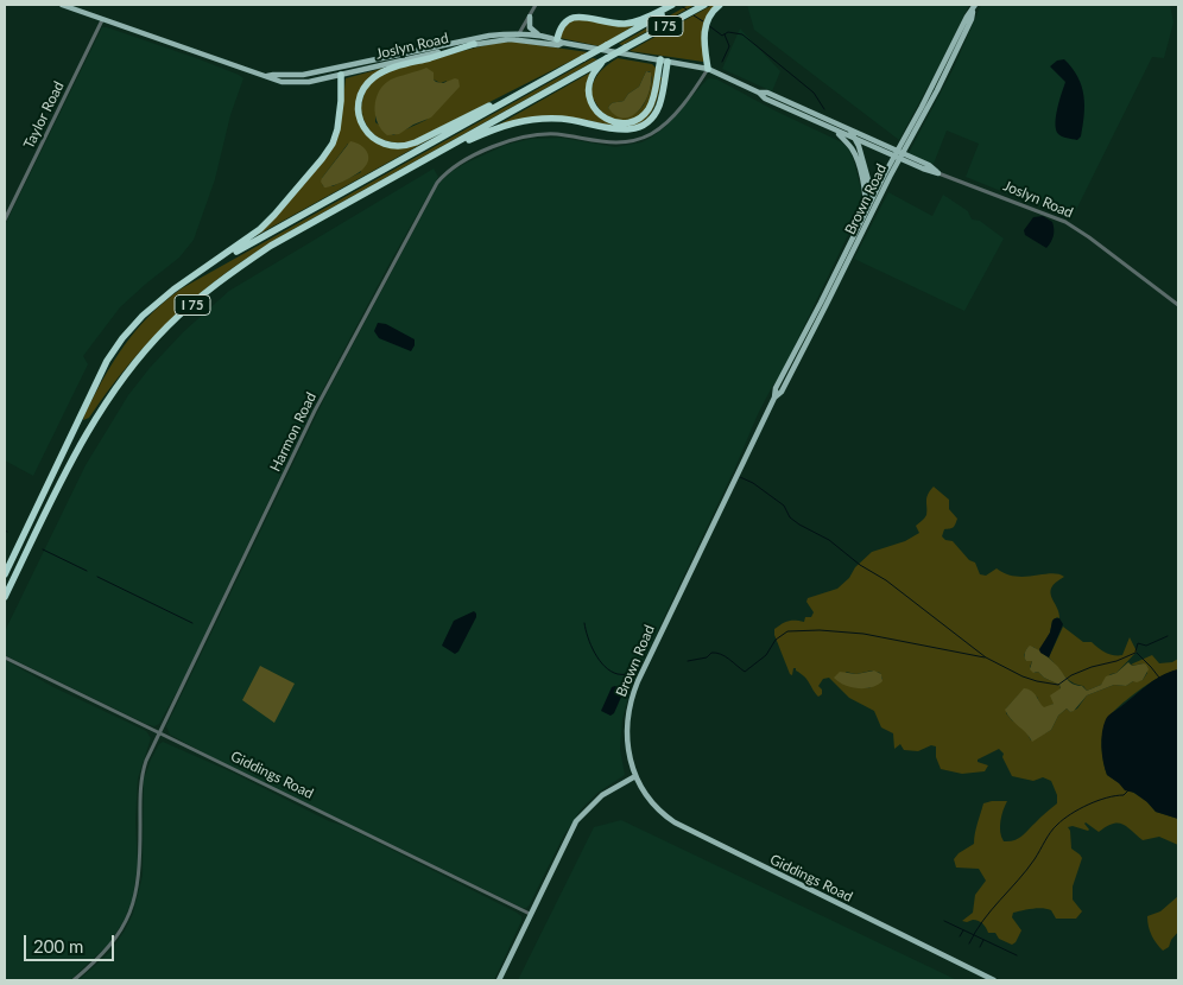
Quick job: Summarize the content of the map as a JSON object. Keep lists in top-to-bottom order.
{
  "streets": {
    "highway": ["I 75"],
    "main road": ["Joslyn Road", "Brown Road", "Giddings Road"],
    "street": ["Taylor Road", "Harmon Road"]
  },
  "crossings": [
    ["Joslyn Road", "Taylor Road"],
    ["Joslyn Road", "Brown Road"],
    ["Joslyn Road", "Harmon Road"],
    ["Brown Road", "Giddings Road"],
    ["Harmon Road", "Giddings Road"]
  ],
  "scale_bar": "200 m"
}
